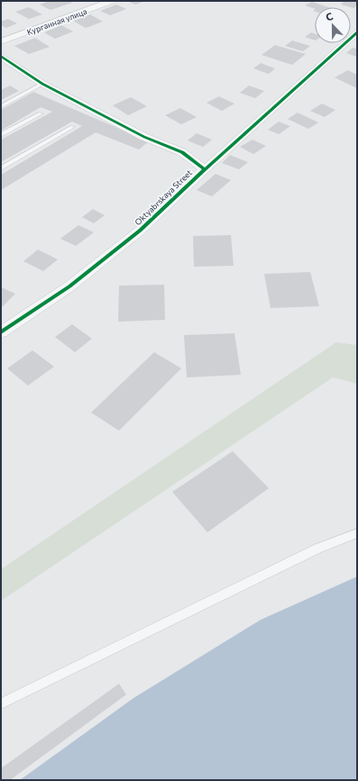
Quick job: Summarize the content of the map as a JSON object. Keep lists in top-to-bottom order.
{
  "streets": {
    "street": ["Курганная улица", "Oktyabrskaya Street"]
  },
  "north": "top"
}
